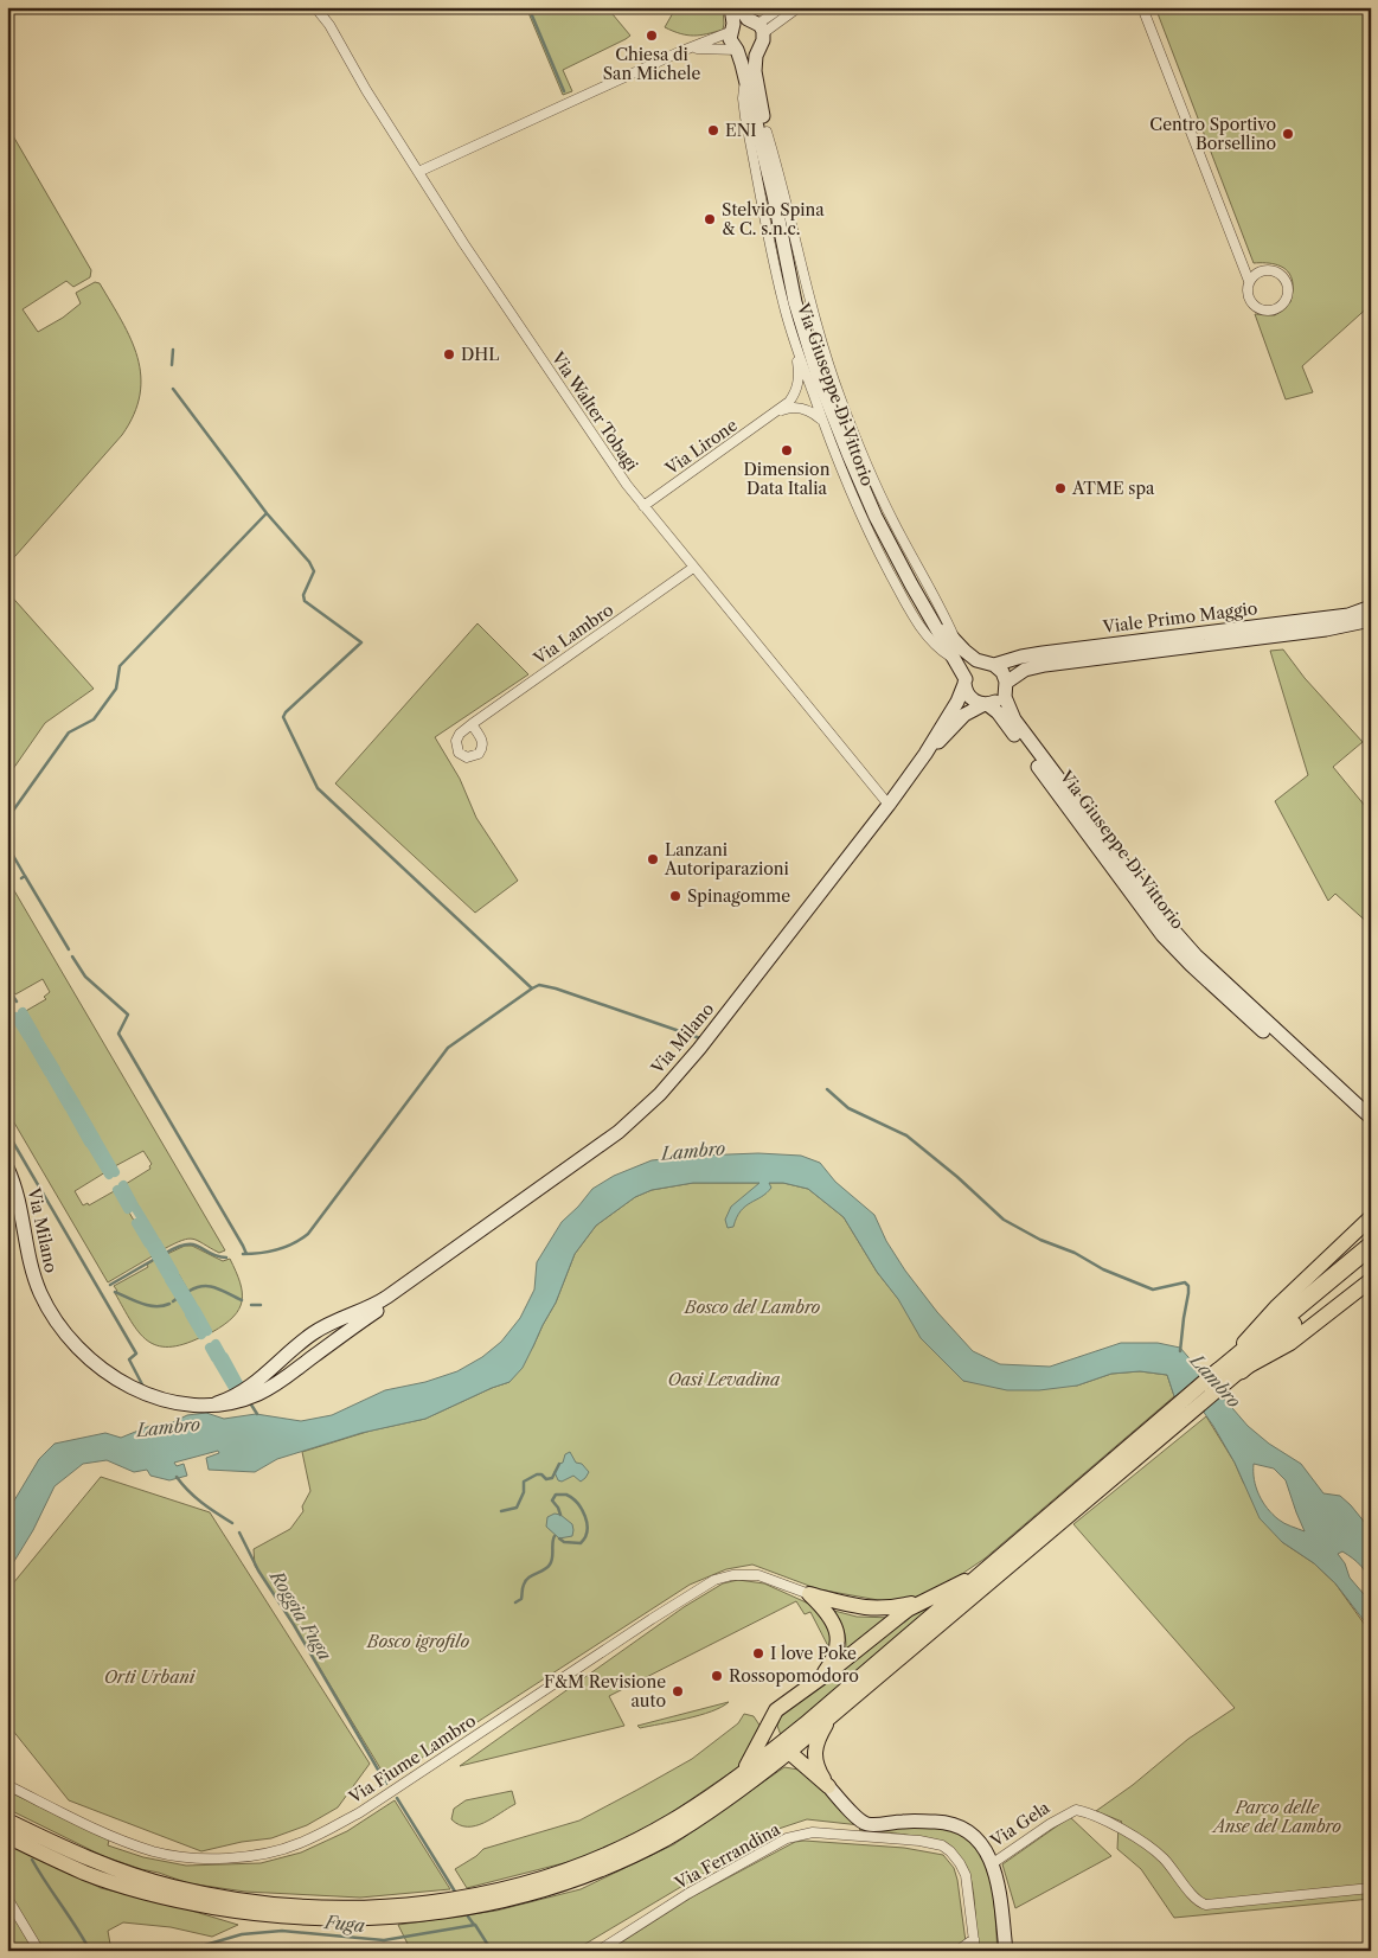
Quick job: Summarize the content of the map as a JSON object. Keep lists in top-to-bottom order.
{
  "streets": {
    "street": [
      "Via Giuseppe Di Vittorio",
      "Via Walter Tobagi",
      "Via Lirone",
      "Viale Primo Maggio",
      "Via Lambro",
      "Via Milano",
      "Via Fiume Lambro",
      "Via Gela",
      "Via Ferrandina"
    ]
  },
  "crossings": [
    ["Via Giuseppe Di Vittorio", "Via Lirone"],
    ["Via Giuseppe Di Vittorio", "Viale Primo Maggio"],
    ["Via Giuseppe Di Vittorio", "Via Milano"],
    ["Via Walter Tobagi", "Via Lirone"],
    ["Via Walter Tobagi", "Via Lambro"],
    ["Via Walter Tobagi", "Via Milano"],
    ["Viale Primo Maggio", "Via Milano"]
  ],
  "water": ["Lambro", "Roggia Fuga", "Fuga"],
  "parks": [
    "Bosco del Lambro",
    "Oasi Levadina",
    "Bosco igrofilo",
    "Orti Urbani",
    "Parco delle Anse del Lambro"
  ],
  "places": [
    "Chiesa di San Michele",
    "ENI",
    "Centro Sportivo Borsellino",
    "Stelvio Spina & C. s.n.c.",
    "DHL",
    "Dimension Data Italia",
    "ATME spa",
    "Lanzani Autoriparazioni",
    "Spinagomme",
    "I love Poke",
    "Rossopomodoro",
    "F&M Revisione auto"
  ]
}
